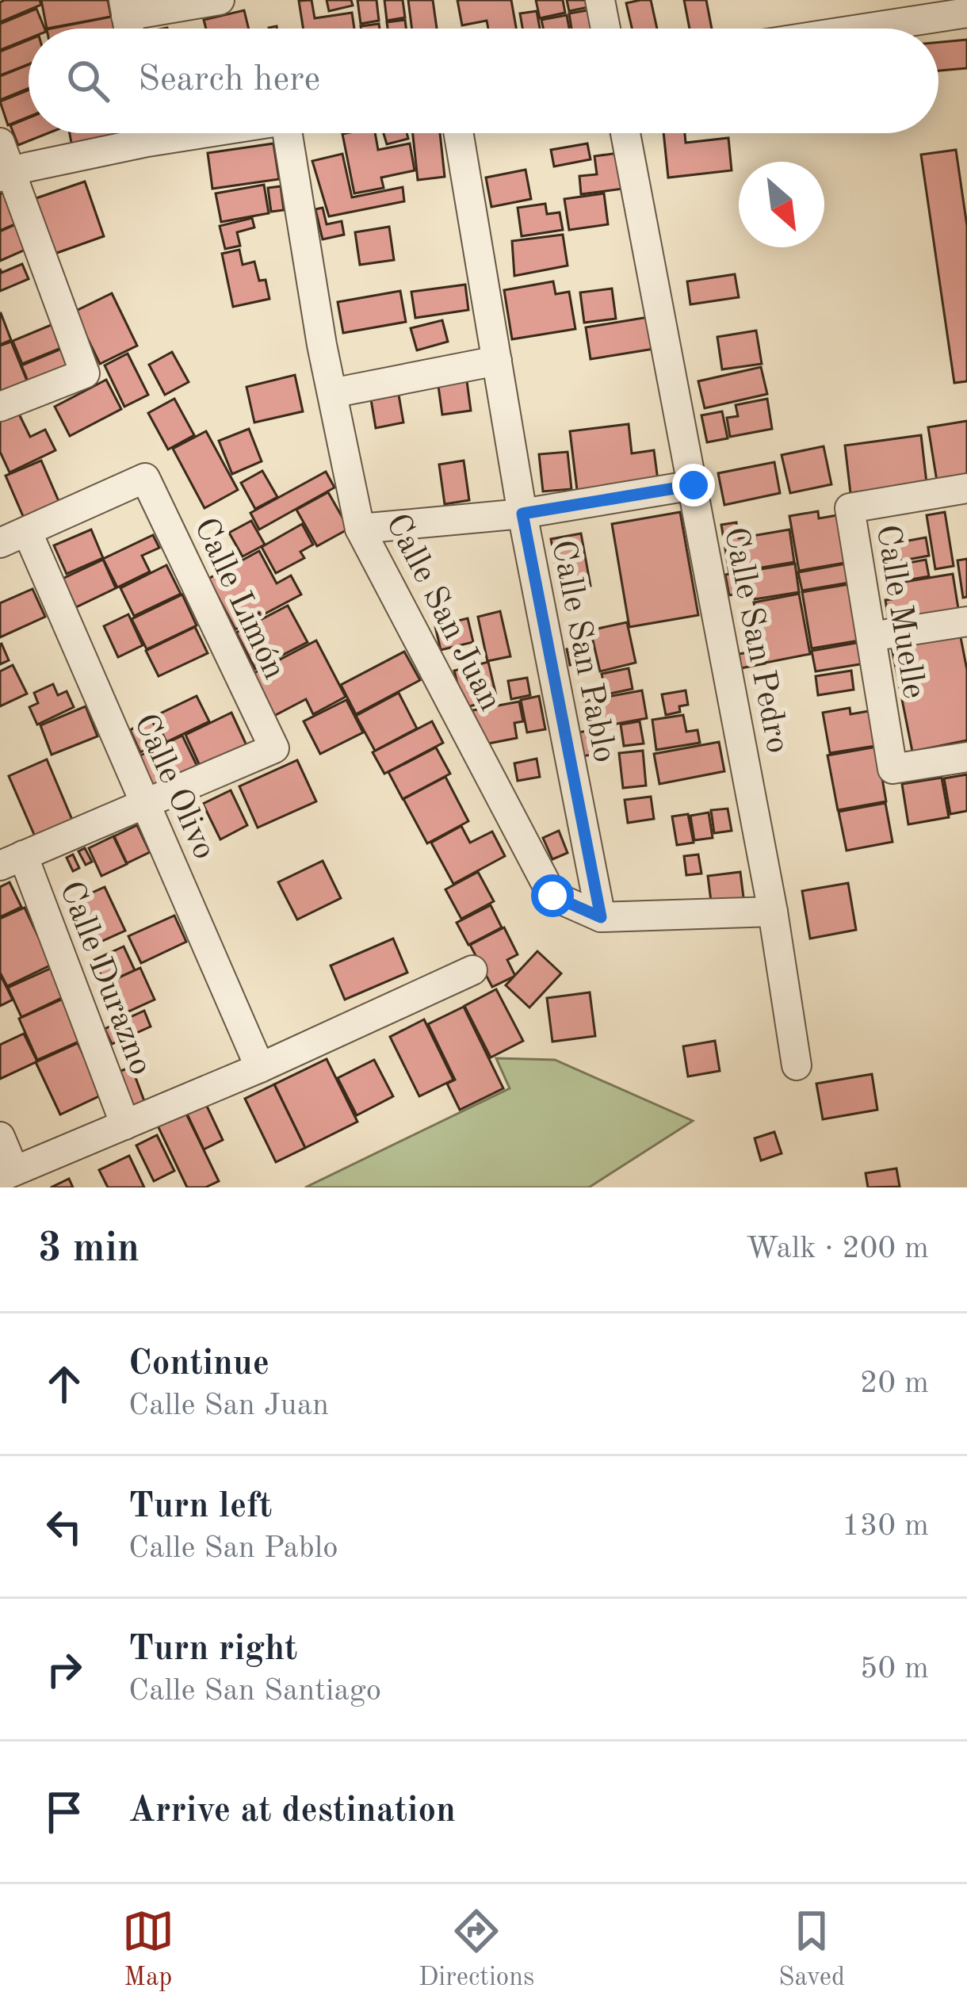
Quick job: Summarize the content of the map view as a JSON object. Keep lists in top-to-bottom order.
{
  "streets": {
    "street": [
      "Calle Limón",
      "Calle San Juan",
      "Calle Muelle",
      "Calle San Pedro",
      "Calle San Pablo",
      "Calle Olivo",
      "Calle Durazno"
    ]
  },
  "crossings": [
    ["Calle Limón", "Calle Olivo"],
    ["Calle San Juan", "Calle San Pablo"]
  ],
  "north": "bottom right",
  "page": {
    "search": "Search here",
    "heading": ["3 min", "Walk · 200 m"],
    "list": [
      ["Continue", "Calle San Juan", "20 m"],
      ["Turn left", "Calle San Pablo", "130 m"],
      ["Turn right", "Calle San Santiago", "50 m"],
      "Arrive at destination"
    ],
    "nav": ["Map", "Directions", "Saved"]
  }
}
